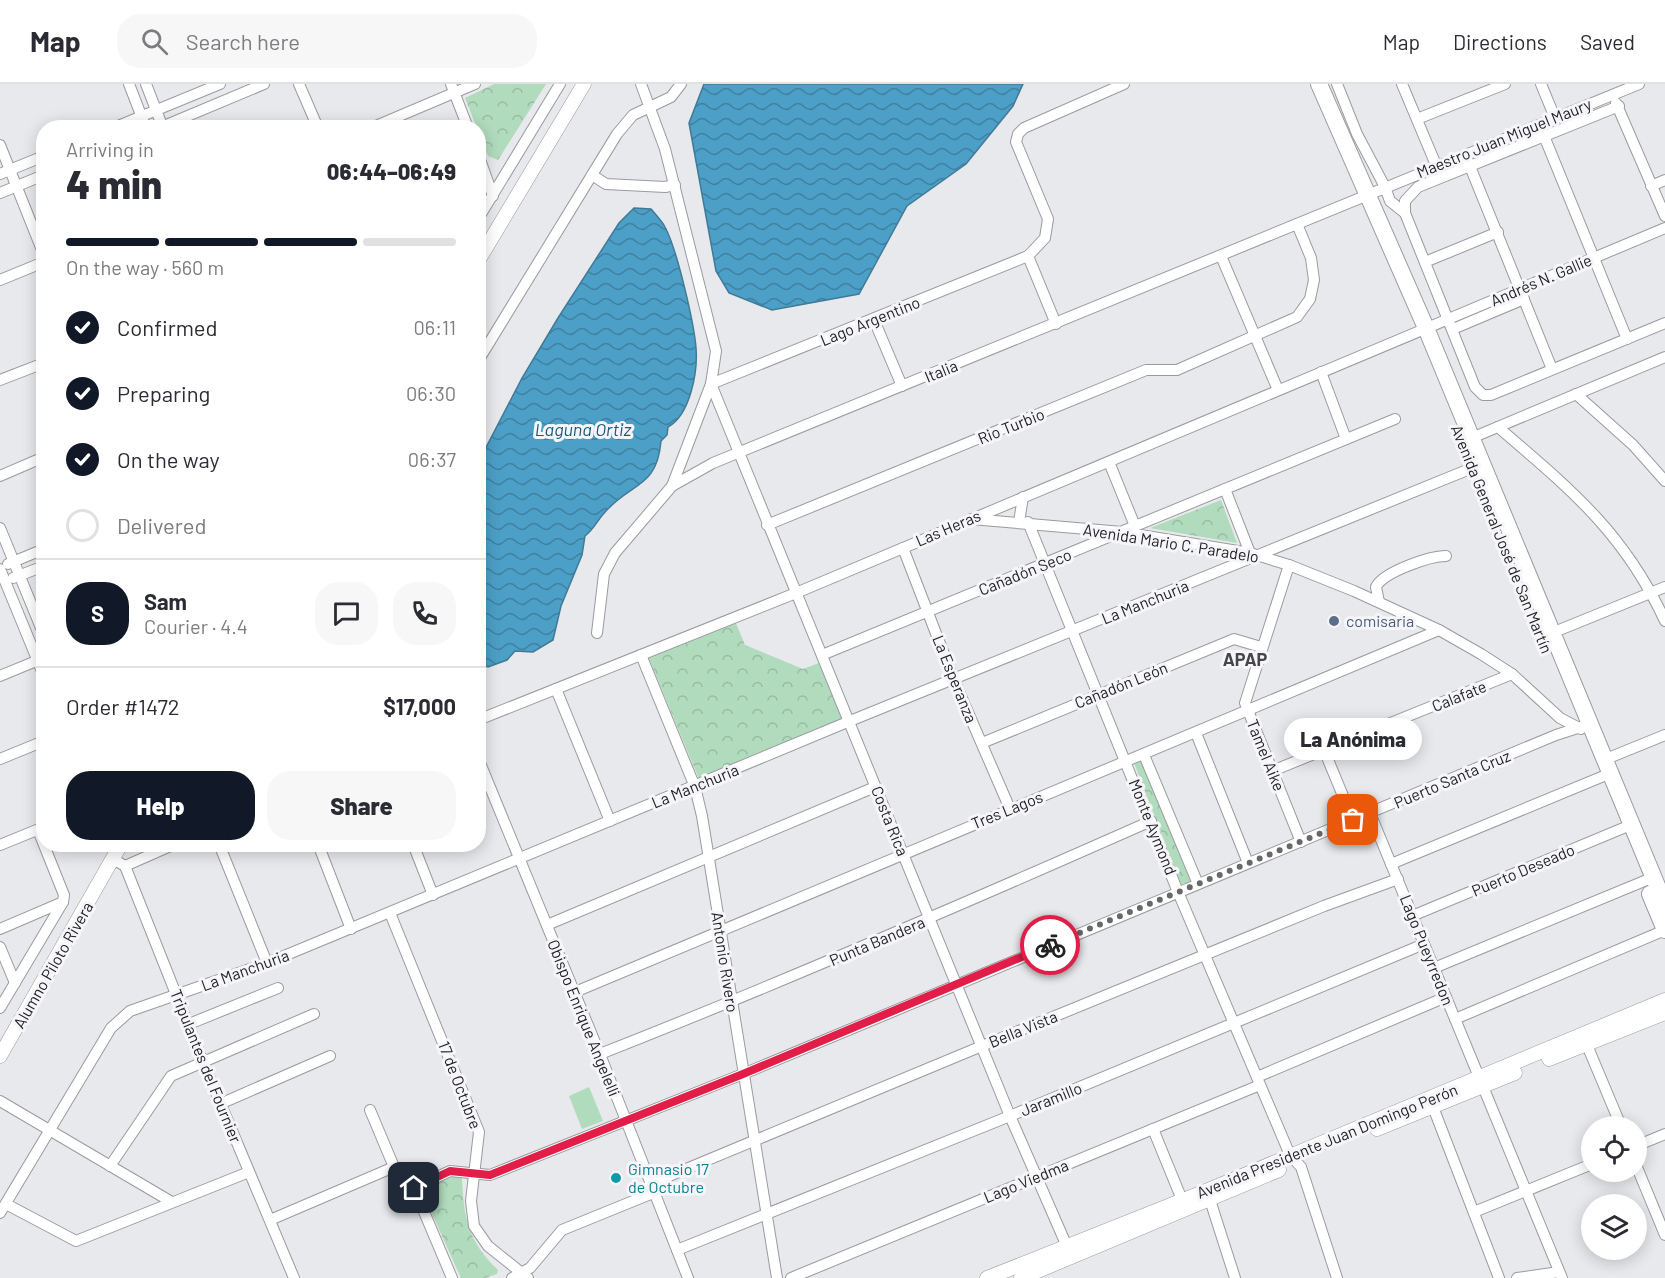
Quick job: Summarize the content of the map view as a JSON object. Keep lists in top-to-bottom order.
{
  "streets": {
    "highway": ["Avenida General José de San Martín"],
    "main road": ["Alumno Piloto Rivera", "Avenida Presidente Juan Domingo Perón"],
    "street": [
      "Maestro Juan Miguel Maury",
      "Andrés N. Gallie",
      "Lago Argentino",
      "Italia",
      "Rio Turbio",
      "Las Heras",
      "Avenida Mario C. Paradelo",
      "Cañadón Seco",
      "La Manchuria",
      "La Esperanza",
      "Cañadón León",
      "Calafate",
      "Tamel Aike",
      "Puerto Santa Cruz",
      "Tres Lagos",
      "Costa Rica",
      "Monte Aymond",
      "Puerto Deseado",
      "Punta Bandera",
      "Lago Pueyrredon",
      "Antonio Rivero",
      "Obispo Enrique Angelelli",
      "Bella Vista",
      "Tripulantes del Fournier",
      "17 de Octubre",
      "Jaramillo",
      "Lago Viedma"
    ]
  },
  "crossings": [
    ["Maestro Juan Miguel Maury", "Italia"],
    ["Maestro Juan Miguel Maury", "Avenida General José de San Martín"],
    ["Andrés N. Gallie", "Las Heras"],
    ["Andrés N. Gallie", "Avenida General José de San Martín"],
    ["Lago Argentino", "Costa Rica"],
    ["Italia", "Rio Turbio"],
    ["Italia", "Avenida General José de San Martín"],
    ["Italia", "Costa Rica"],
    ["Rio Turbio", "Costa Rica"],
    ["Las Heras", "Avenida General José de San Martín"],
    ["Las Heras", "Avenida Mario C. Paradelo"],
    ["Las Heras", "La Esperanza"],
    ["Las Heras", "Costa Rica"],
    ["Las Heras", "Antonio Rivero"],
    ["Avenida General José de San Martín", "Avenida Mario C. Paradelo"],
    ["Avenida General José de San Martín", "La Manchuria"],
    ["Avenida General José de San Martín", "Puerto Santa Cruz"],
    ["Avenida General José de San Martín", "Puerto Deseado"],
    ["Avenida Mario C. Paradelo", "Cañadón Seco"],
    ["Avenida Mario C. Paradelo", "La Manchuria"],
    ["Avenida Mario C. Paradelo", "Calafate"],
    ["Avenida Mario C. Paradelo", "Tamel Aike"],
    ["Avenida Mario C. Paradelo", "Puerto Santa Cruz"],
    ["Avenida Mario C. Paradelo", "Tres Lagos"],
    ["Avenida Mario C. Paradelo", "Monte Aymond"],
    ["Cañadón Seco", "La Esperanza"],
    ["Cañadón Seco", "Costa Rica"],
    ["Cañadón Seco", "Monte Aymond"],
    ["La Manchuria", "La Esperanza"],
    ["La Manchuria", "Costa Rica"],
    ["La Manchuria", "Monte Aymond"],
    ["La Manchuria", "Antonio Rivero"],
    ["La Manchuria", "Obispo Enrique Angelelli"],
    ["La Manchuria", "Tripulantes del Fournier"],
    ["La Manchuria", "17 de Octubre"],
    ["La Esperanza", "Cañadón León"],
    ["La Esperanza", "Tres Lagos"],
    ["Cañadón León", "Tamel Aike"],
    ["Cañadón León", "Monte Aymond"],
    ["Calafate", "Tamel Aike"],
    ["Tamel Aike", "Puerto Santa Cruz"],
    ["Tamel Aike", "Tres Lagos"],
    ["Puerto Santa Cruz", "Costa Rica"],
    ["Puerto Santa Cruz", "Monte Aymond"],
    ["Puerto Santa Cruz", "Lago Pueyrredon"],
    ["Puerto Santa Cruz", "Antonio Rivero"],
    ["Puerto Santa Cruz", "Obispo Enrique Angelelli"],
    ["Puerto Santa Cruz", "17 de Octubre"],
    ["Tres Lagos", "Costa Rica"],
    ["Tres Lagos", "Monte Aymond"],
    ["Tres Lagos", "Antonio Rivero"],
    ["Tres Lagos", "Obispo Enrique Angelelli"],
    ["Costa Rica", "Punta Bandera"],
    ["Costa Rica", "Bella Vista"],
    ["Costa Rica", "Jaramillo"],
    ["Costa Rica", "Avenida Presidente Juan Domingo Perón"],
    ["Costa Rica", "Lago Viedma"],
    ["Monte Aymond", "Punta Bandera"],
    ["Monte Aymond", "Bella Vista"],
    ["Monte Aymond", "Jaramillo"],
    ["Monte Aymond", "Avenida Presidente Juan Domingo Perón"],
    ["Monte Aymond", "Lago Viedma"],
    ["Puerto Deseado", "Lago Pueyrredon"],
    ["Punta Bandera", "Antonio Rivero"],
    ["Punta Bandera", "Obispo Enrique Angelelli"],
    ["Lago Pueyrredon", "Bella Vista"],
    ["Lago Pueyrredon", "Jaramillo"],
    ["Lago Pueyrredon", "Avenida Presidente Juan Domingo Perón"],
    ["Lago Pueyrredon", "Lago Viedma"],
    ["Antonio Rivero", "Bella Vista"],
    ["Antonio Rivero", "Jaramillo"],
    ["Alumno Piloto Rivera", "Tripulantes del Fournier"],
    ["Obispo Enrique Angelelli", "Bella Vista"],
    ["Obispo Enrique Angelelli", "Jaramillo"],
    ["Bella Vista", "17 de Octubre"]
  ],
  "districts": ["APAP"],
  "water": ["Laguna Ortiz"],
  "places": ["comisaria", "La Anónima", "Gimnasio 17 de Octubre"],
  "page": {
    "header": "Map",
    "search": "Search here",
    "nav": ["Map", "Directions", "Saved"],
    "heading": ["4 min", "Arriving in", "06:44–06:49"],
    "panel": [
      "Sam",
      "Courier · 4.4",
      "Order #1472",
      "$17,000"
    ],
    "bar": "On the way · 560 m",
    "list": [
      ["Confirmed", "06:11"],
      ["Preparing", "06:30"],
      ["On the way", "06:37"],
      "Delivered"
    ],
    "round": "S",
    "bubble": "La Anónima",
    "buttons": ["Help", "Share"]
  }
}
